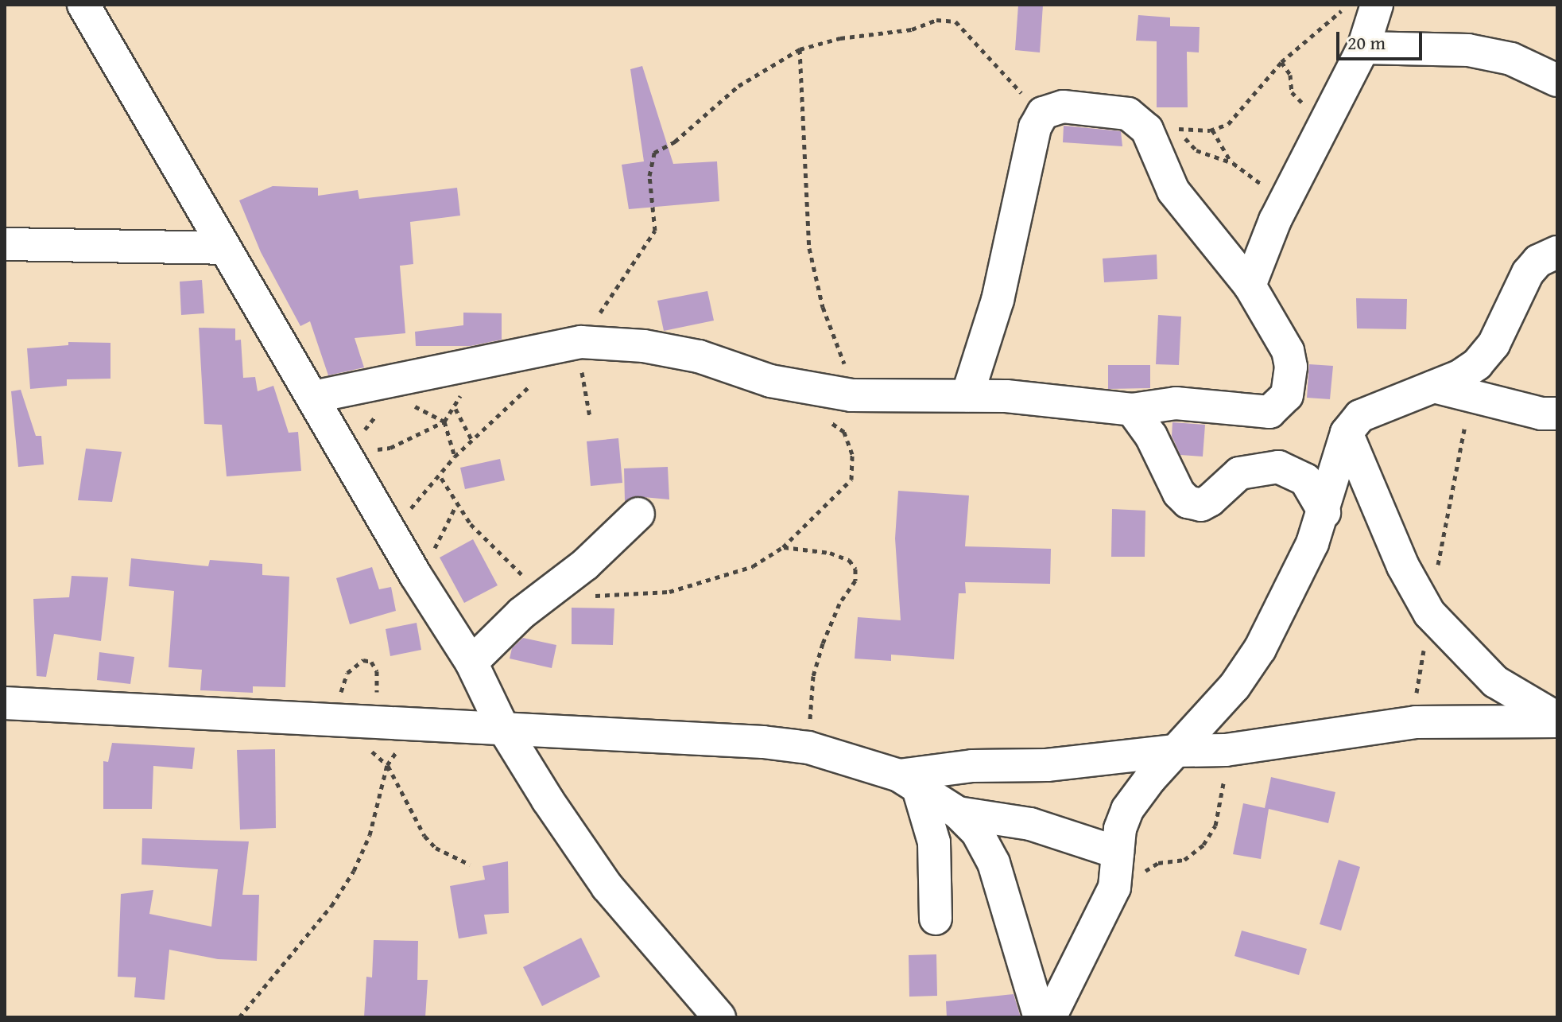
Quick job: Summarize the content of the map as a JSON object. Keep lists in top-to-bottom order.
{
  "scale_bar": "20 m"
}
